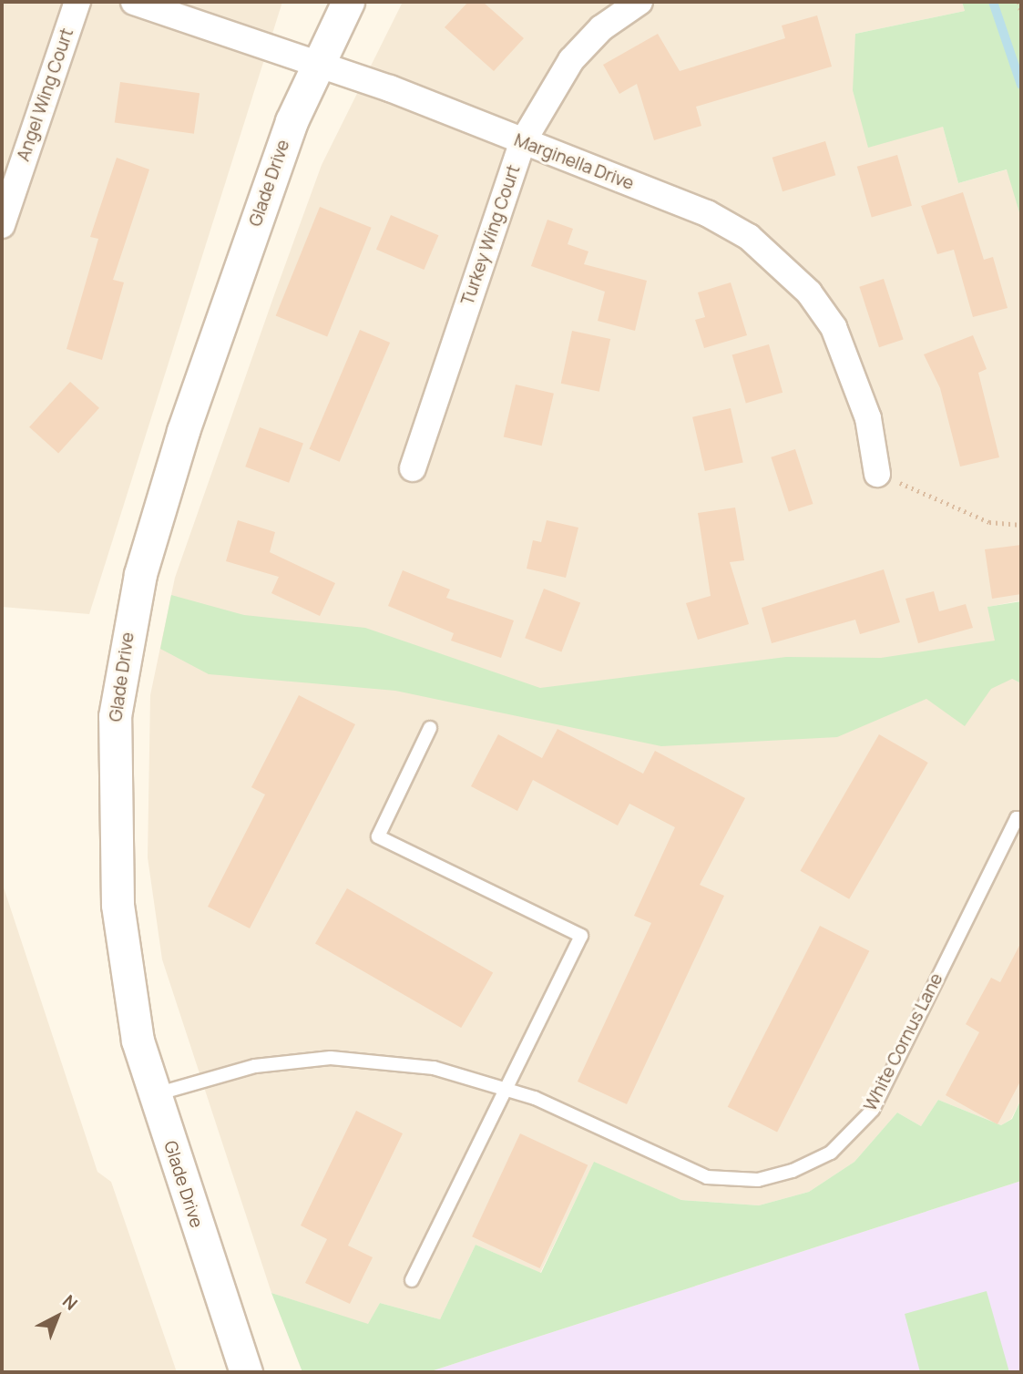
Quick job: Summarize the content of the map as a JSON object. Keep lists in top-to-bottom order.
{
  "streets": {
    "street": [
      "Angel Wing Court",
      "Marginella Drive",
      "Glade Drive",
      "Turkey Wing Court"
    ],
    "lane": ["White Cornus Lane"]
  },
  "crossings": [
    ["Marginella Drive", "Glade Drive"],
    ["Marginella Drive", "Turkey Wing Court"],
    ["Glade Drive", "White Cornus Lane"]
  ],
  "north": "top right"
}
